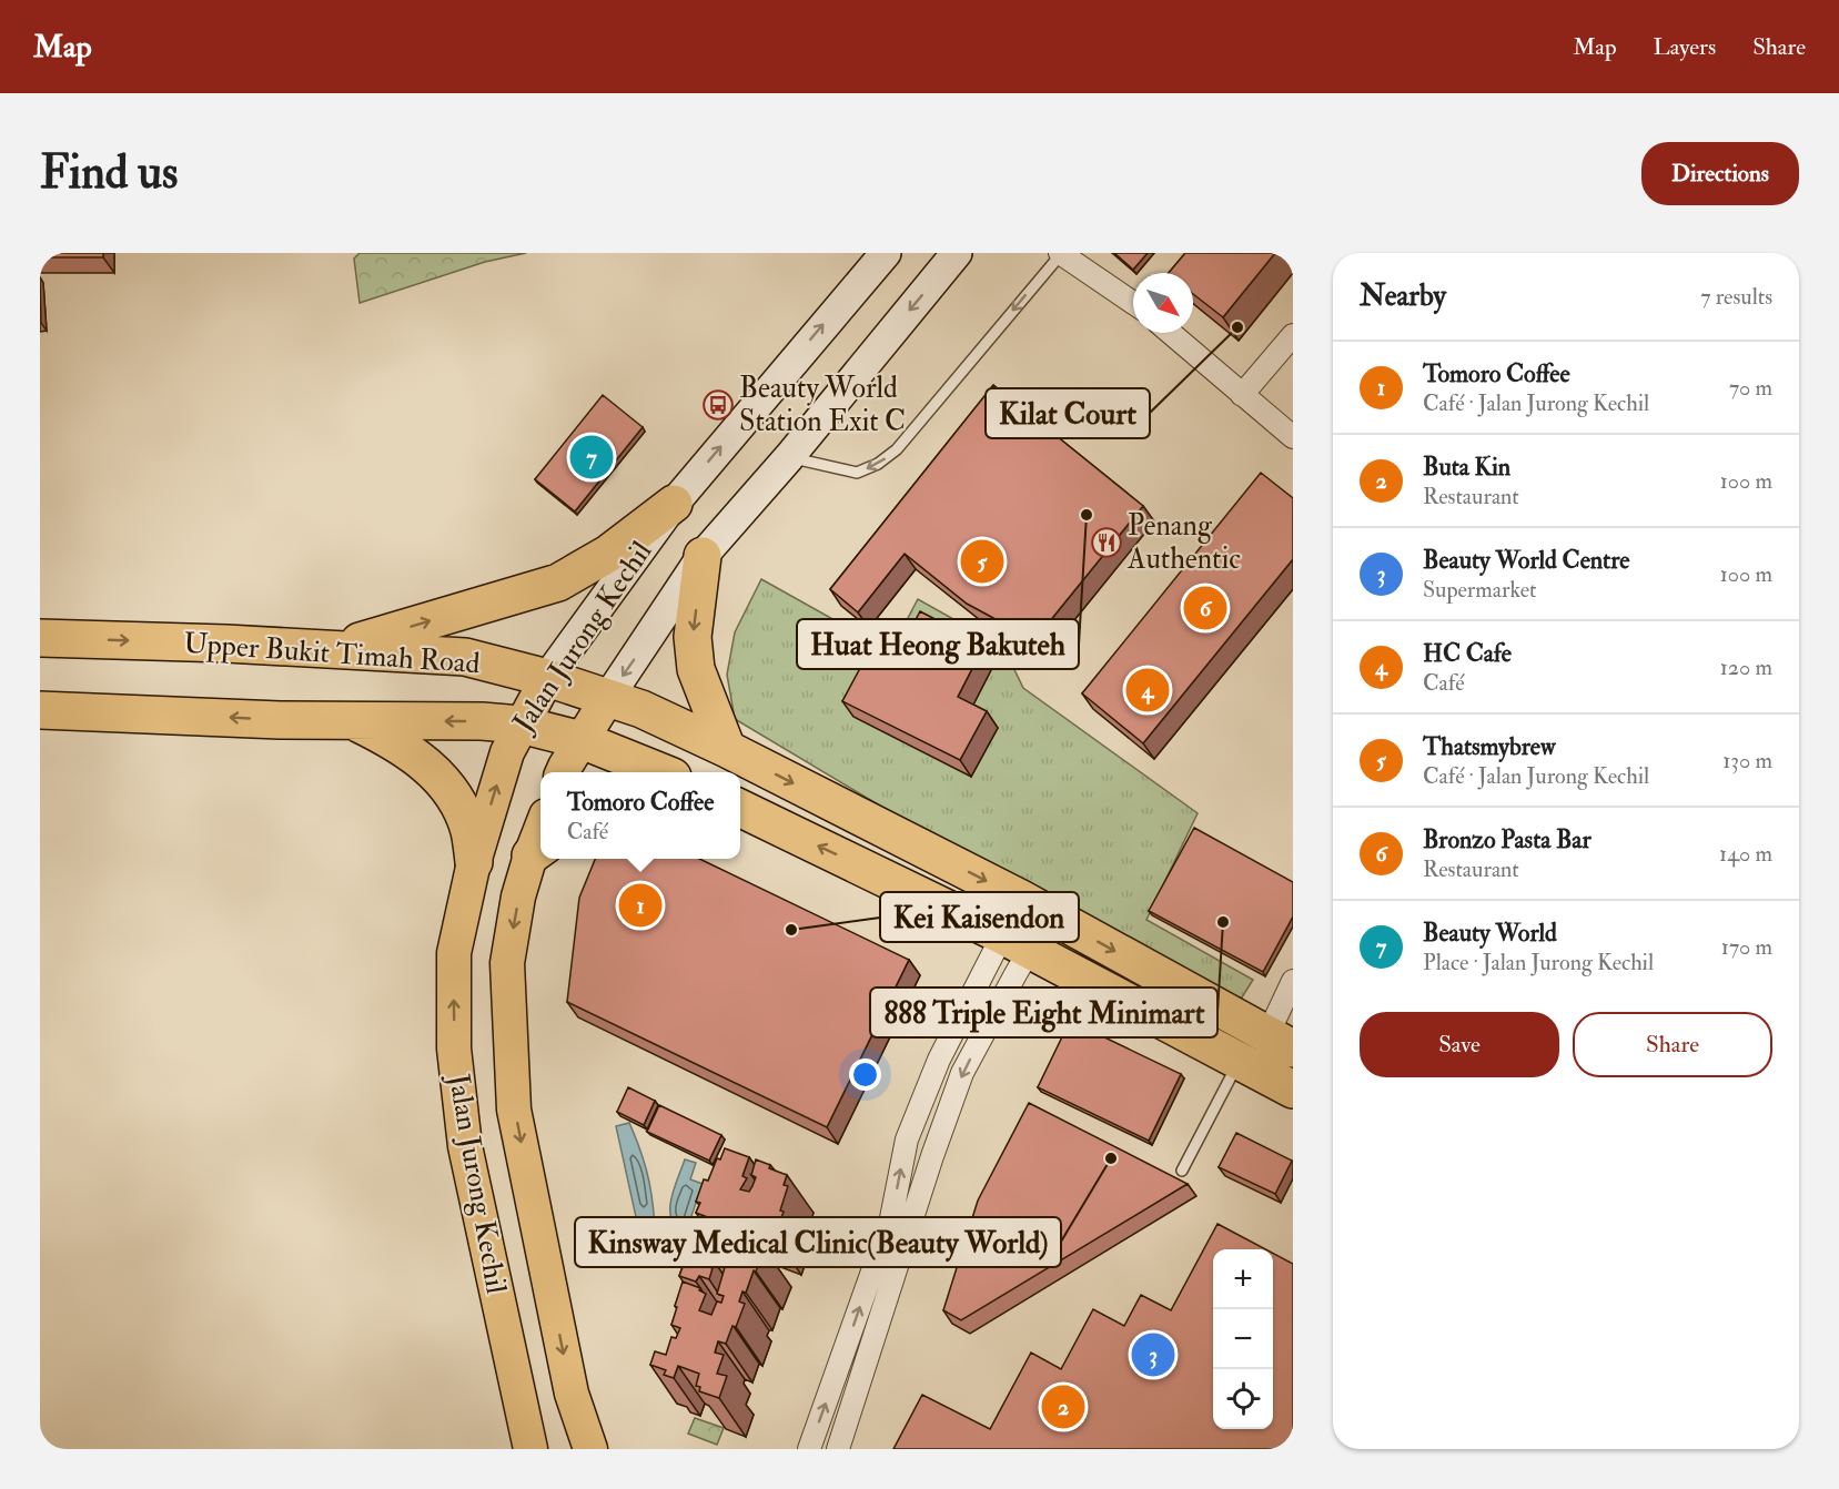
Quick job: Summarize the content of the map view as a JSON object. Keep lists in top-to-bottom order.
{
  "streets": {
    "highway": ["Upper Bukit Timah Road"],
    "main road": ["Jalan Jurong Kechil"]
  },
  "crossings": [
    ["Jalan Jurong Kechil", "Upper Bukit Timah Road"]
  ],
  "places": {
    "other": [
      "Kilat Court",
      "Huat Heong Bakuteh",
      "888 Triple Eight Minimart",
      "Kei Kaisendon",
      "Kinsway Medical Clinic(Beauty World)"
    ],
    "bus stop": ["Beauty World Station Exit C"],
    "restaurant": ["Penang Authentic"]
  },
  "north": "bottom right",
  "page": {
    "header": "Map",
    "nav": ["Map", "Layers", "Share"],
    "buttons": [
      "Directions",
      ["Save", "Share"]
    ],
    "title": "Find us",
    "heading": ["Nearby", "7 results"],
    "list": [
      {
        "mark": "1",
        "name": "Tomoro Coffee",
        "note": "Café · Jalan Jurong Kechil",
        "value": "70 m"
      },
      {
        "mark": "2",
        "name": "Buta Kin",
        "note": "Restaurant",
        "value": "100 m"
      },
      {
        "mark": "3",
        "name": "Beauty World Centre",
        "note": "Supermarket",
        "value": "100 m"
      },
      {
        "mark": "4",
        "name": "HC Cafe",
        "note": "Café",
        "value": "120 m"
      },
      {
        "mark": "5",
        "name": "Thatsmybrew",
        "note": "Café · Jalan Jurong Kechil",
        "value": "130 m"
      },
      {
        "mark": "6",
        "name": "Bronzo Pasta Bar",
        "note": "Restaurant",
        "value": "140 m"
      },
      {
        "mark": "7",
        "name": "Beauty World",
        "note": "Place · Jalan Jurong Kechil",
        "value": "170 m"
      }
    ],
    "pins": [
      "7",
      "5",
      "6",
      "4",
      "1",
      "3",
      "2"
    ],
    "popup": ["Tomoro Coffee", "Café"],
    "map_buttons": ["+", "−"]
  }
}
